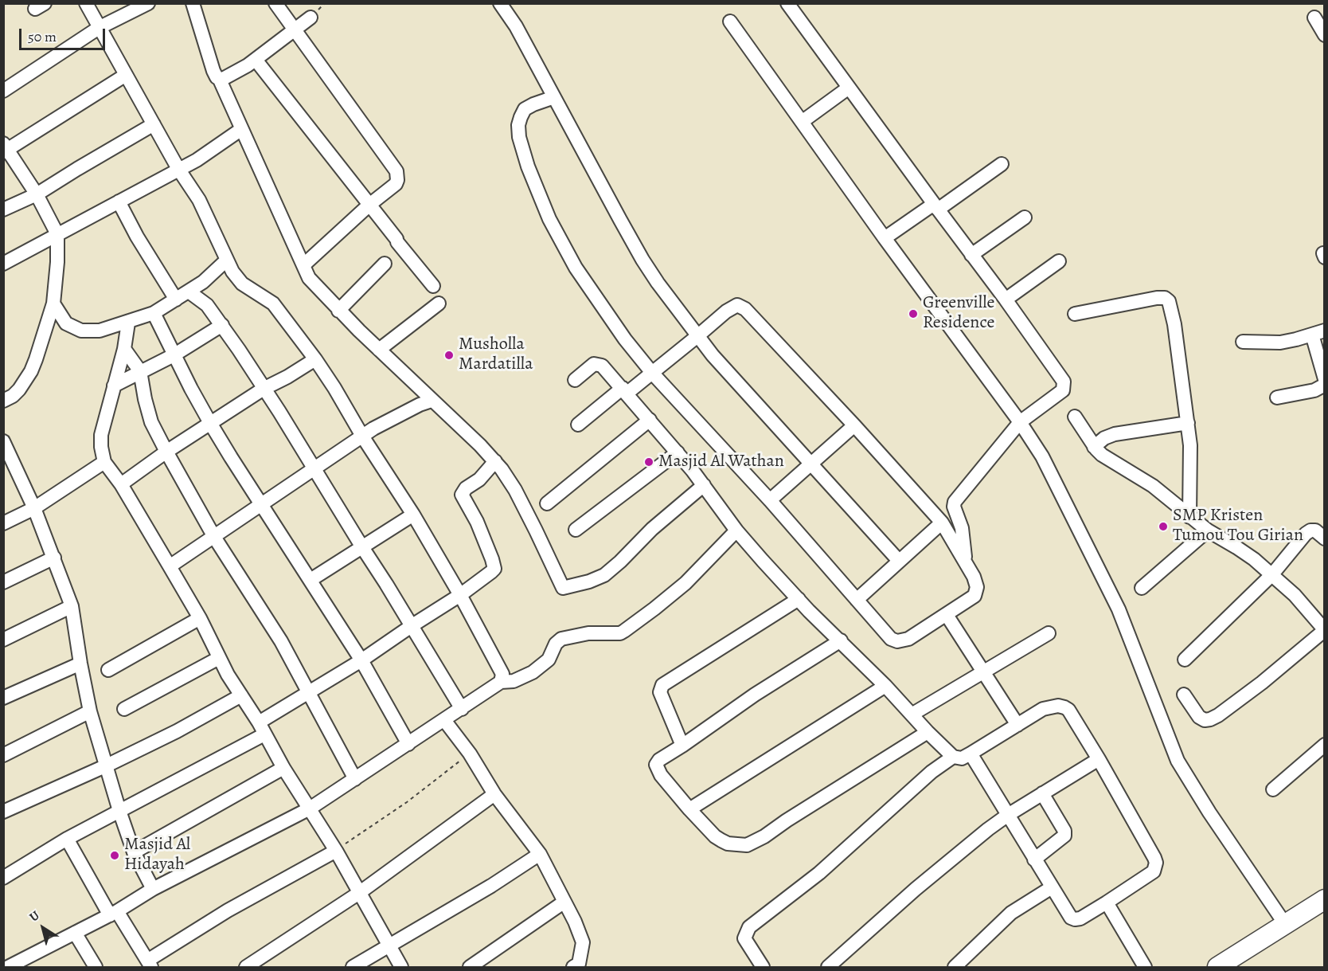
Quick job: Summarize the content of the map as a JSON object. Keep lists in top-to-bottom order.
{
  "places": [
    "Greenville Residence",
    "Musholla Mardatilla",
    "Masjid Al Wathan",
    "SMP Kristen Tumou Tou Girian",
    "Masjid Al Hidayah"
  ],
  "scale_bar": "50 m",
  "north": "top left"
}
